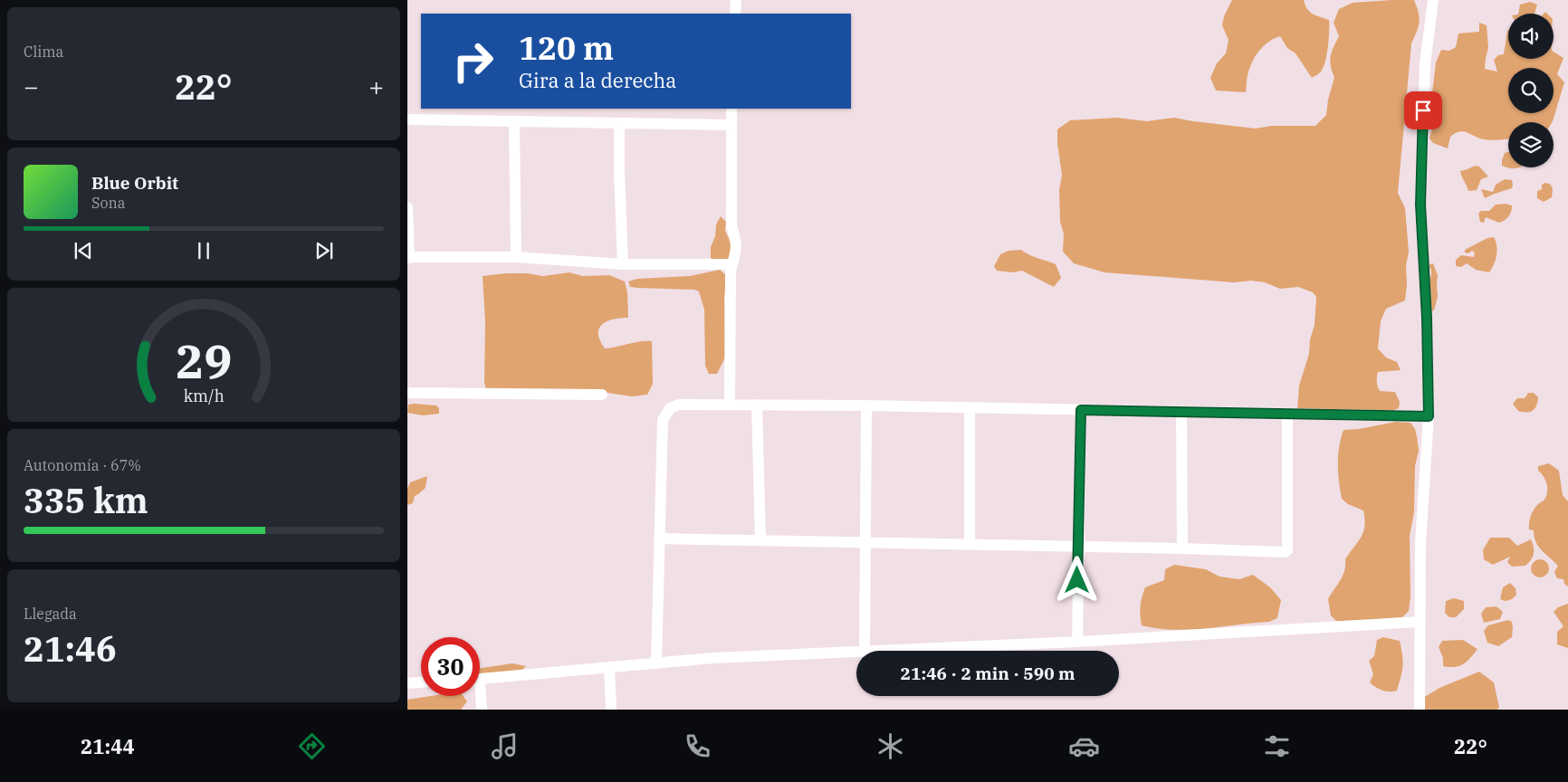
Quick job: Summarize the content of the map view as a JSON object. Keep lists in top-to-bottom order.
{
  "page": {
    "tile": [
      "Clima",
      ["Autonomía · 67%", "335 km"],
      ["Llegada", "21:46"]
    ],
    "turn": ["120 m", "Gira a la derecha"],
    "heat": ["−", "22°", "+"],
    "song": ["Blue Orbit", "Sona"],
    "limit": "30",
    "trip": "21:46 · 2 min · 590 m",
    "tabs": ["21:44", "22°"],
    "gauge": ["29", "km/h"]
  }
}
